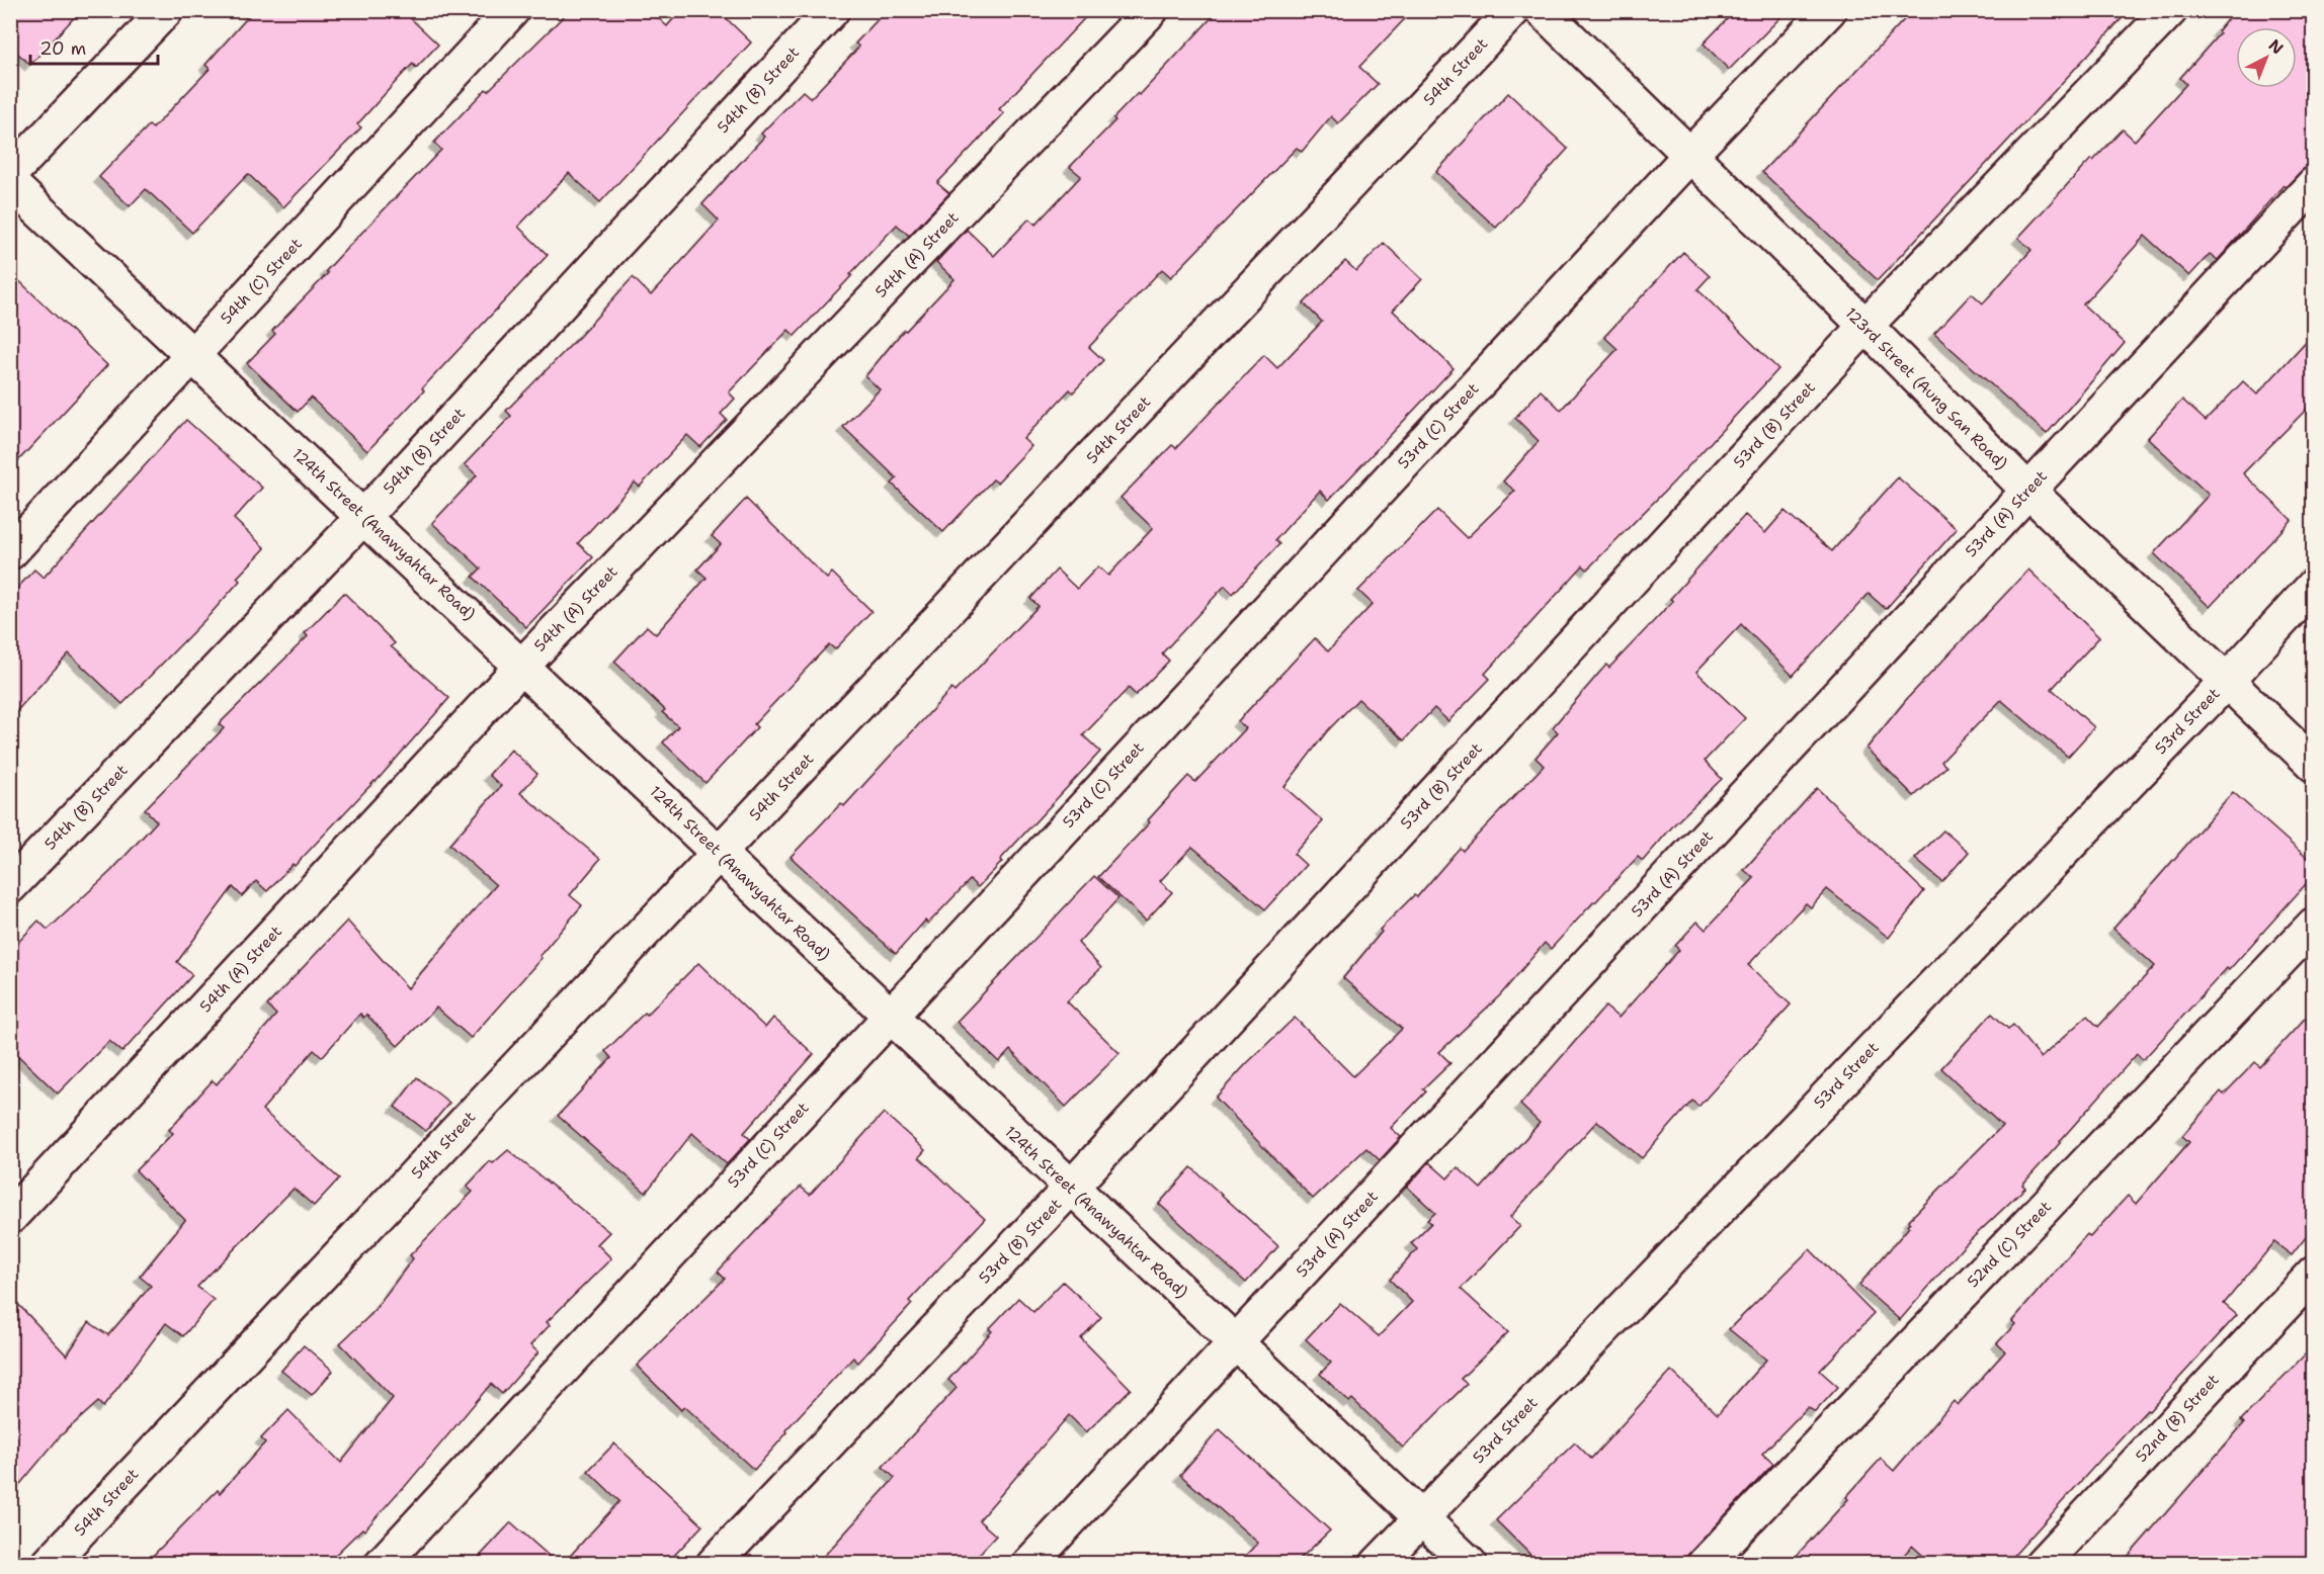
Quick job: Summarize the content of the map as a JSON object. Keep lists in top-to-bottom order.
{
  "streets": {
    "street": [
      "54th Street",
      "54th (B) Street",
      "54th (A) Street",
      "54th (C) Street",
      "123rd Street (Aung San Road)",
      "53rd (B) Street",
      "53rd (C) Street",
      "53rd (A) Street",
      "124th Street (Anawyahtar Road)",
      "53rd Street",
      "52nd (C) Street",
      "52nd (B) Street"
    ]
  },
  "crossings": [
    ["54th Street", "124th Street (Anawyahtar Road)"],
    ["54th (B) Street", "124th Street (Anawyahtar Road)"],
    ["54th (A) Street", "124th Street (Anawyahtar Road)"],
    ["54th (C) Street", "124th Street (Anawyahtar Road)"],
    ["123rd Street (Aung San Road)", "53rd (B) Street"],
    ["123rd Street (Aung San Road)", "53rd (C) Street"],
    ["123rd Street (Aung San Road)", "53rd (A) Street"],
    ["123rd Street (Aung San Road)", "53rd Street"],
    ["53rd (B) Street", "124th Street (Anawyahtar Road)"],
    ["53rd (C) Street", "124th Street (Anawyahtar Road)"],
    ["53rd (A) Street", "124th Street (Anawyahtar Road)"],
    ["124th Street (Anawyahtar Road)", "53rd Street"]
  ],
  "scale_bar": "20 m",
  "north": "top right"
}
